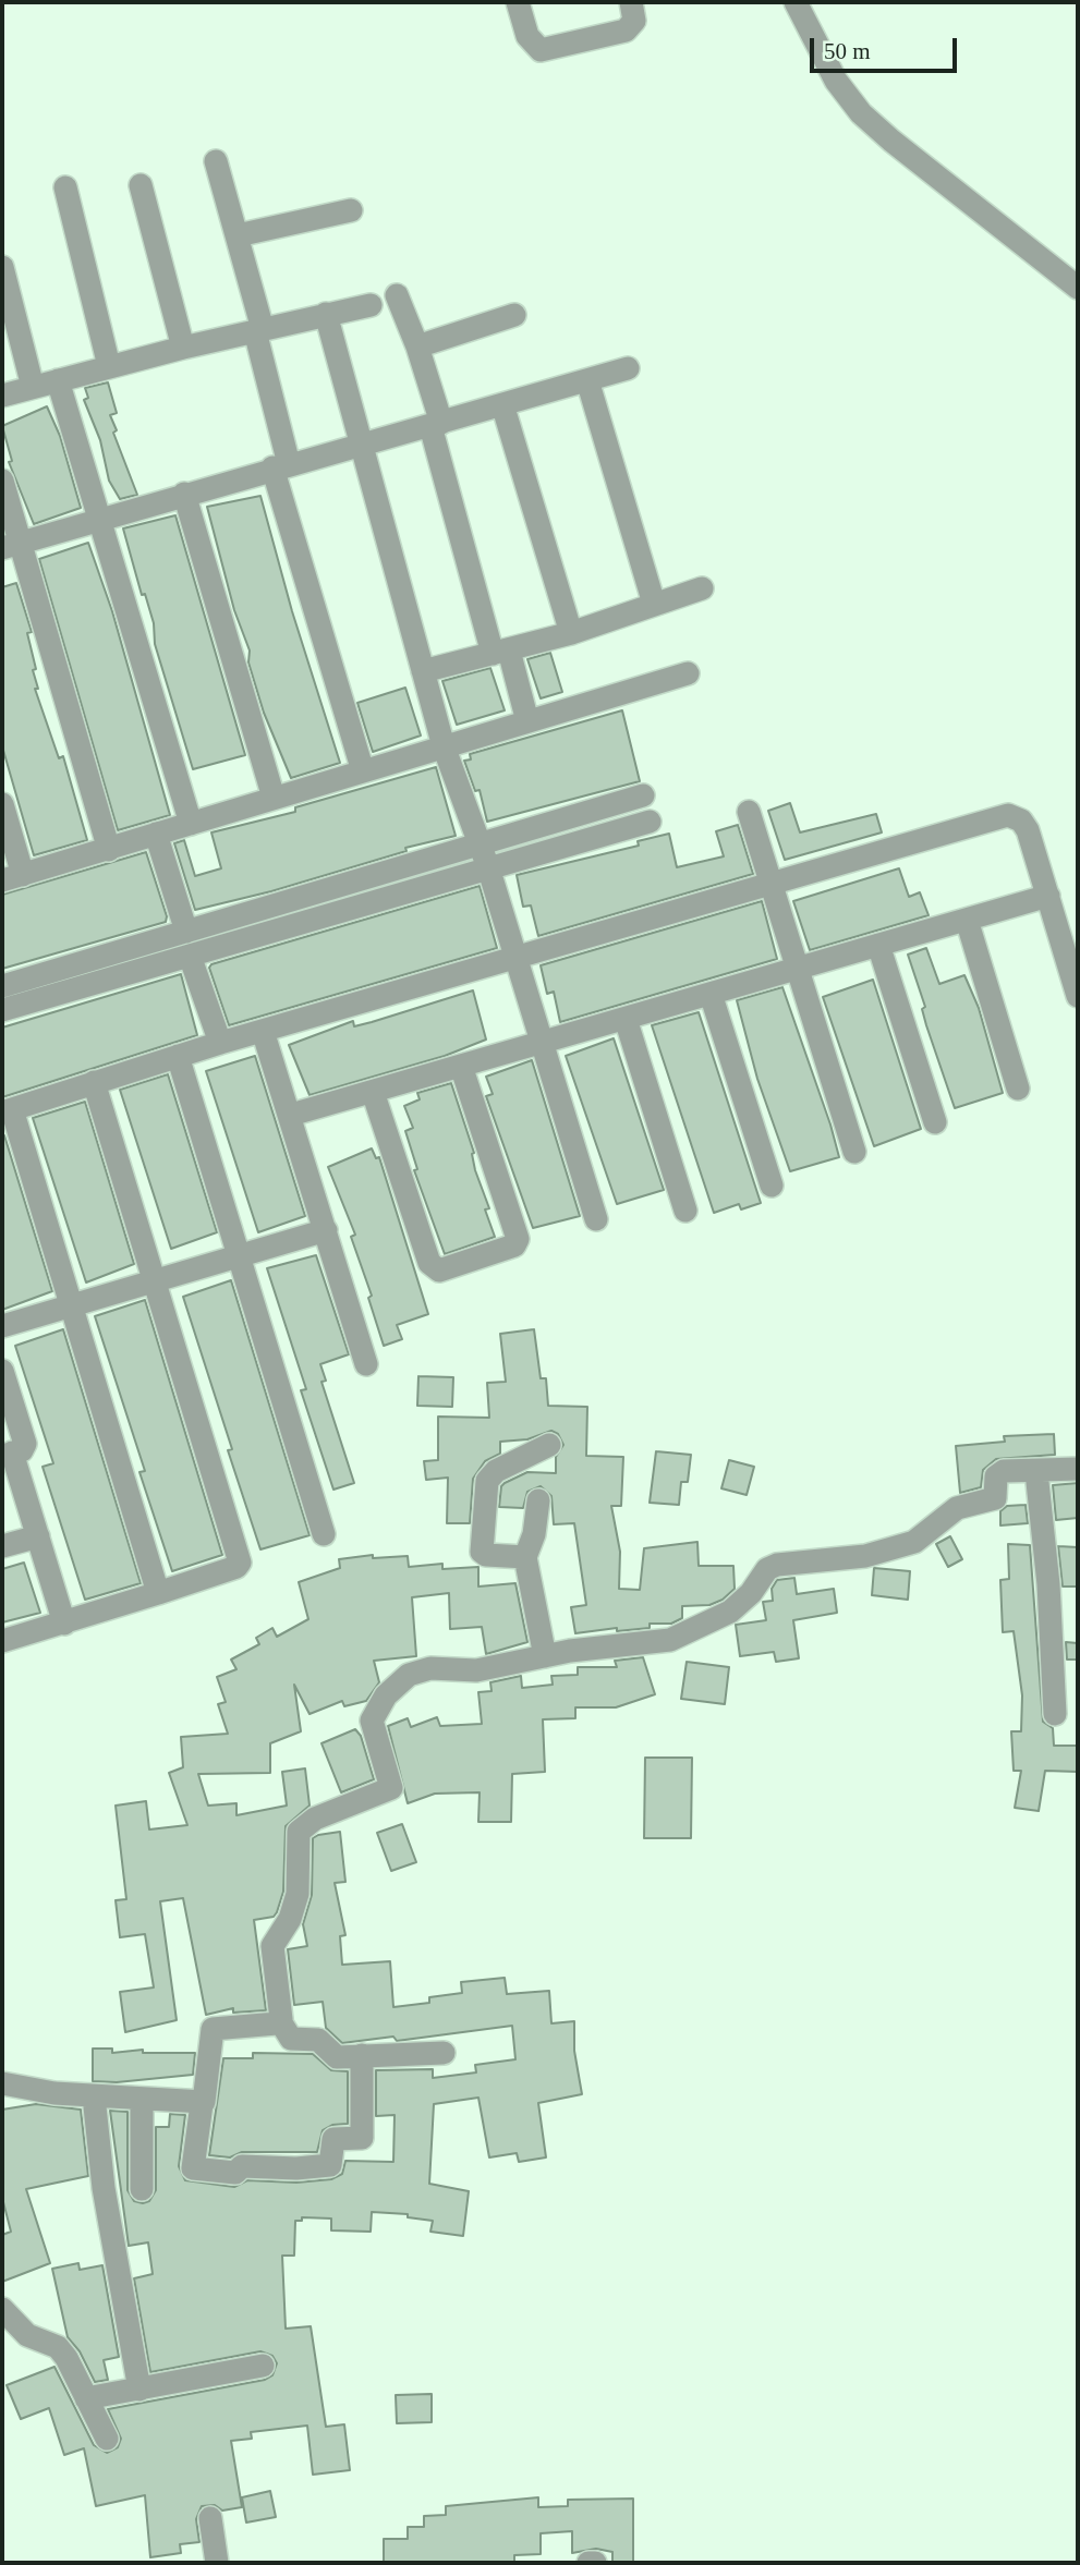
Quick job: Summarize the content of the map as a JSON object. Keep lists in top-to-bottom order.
{
  "scale_bar": "50 m"
}
